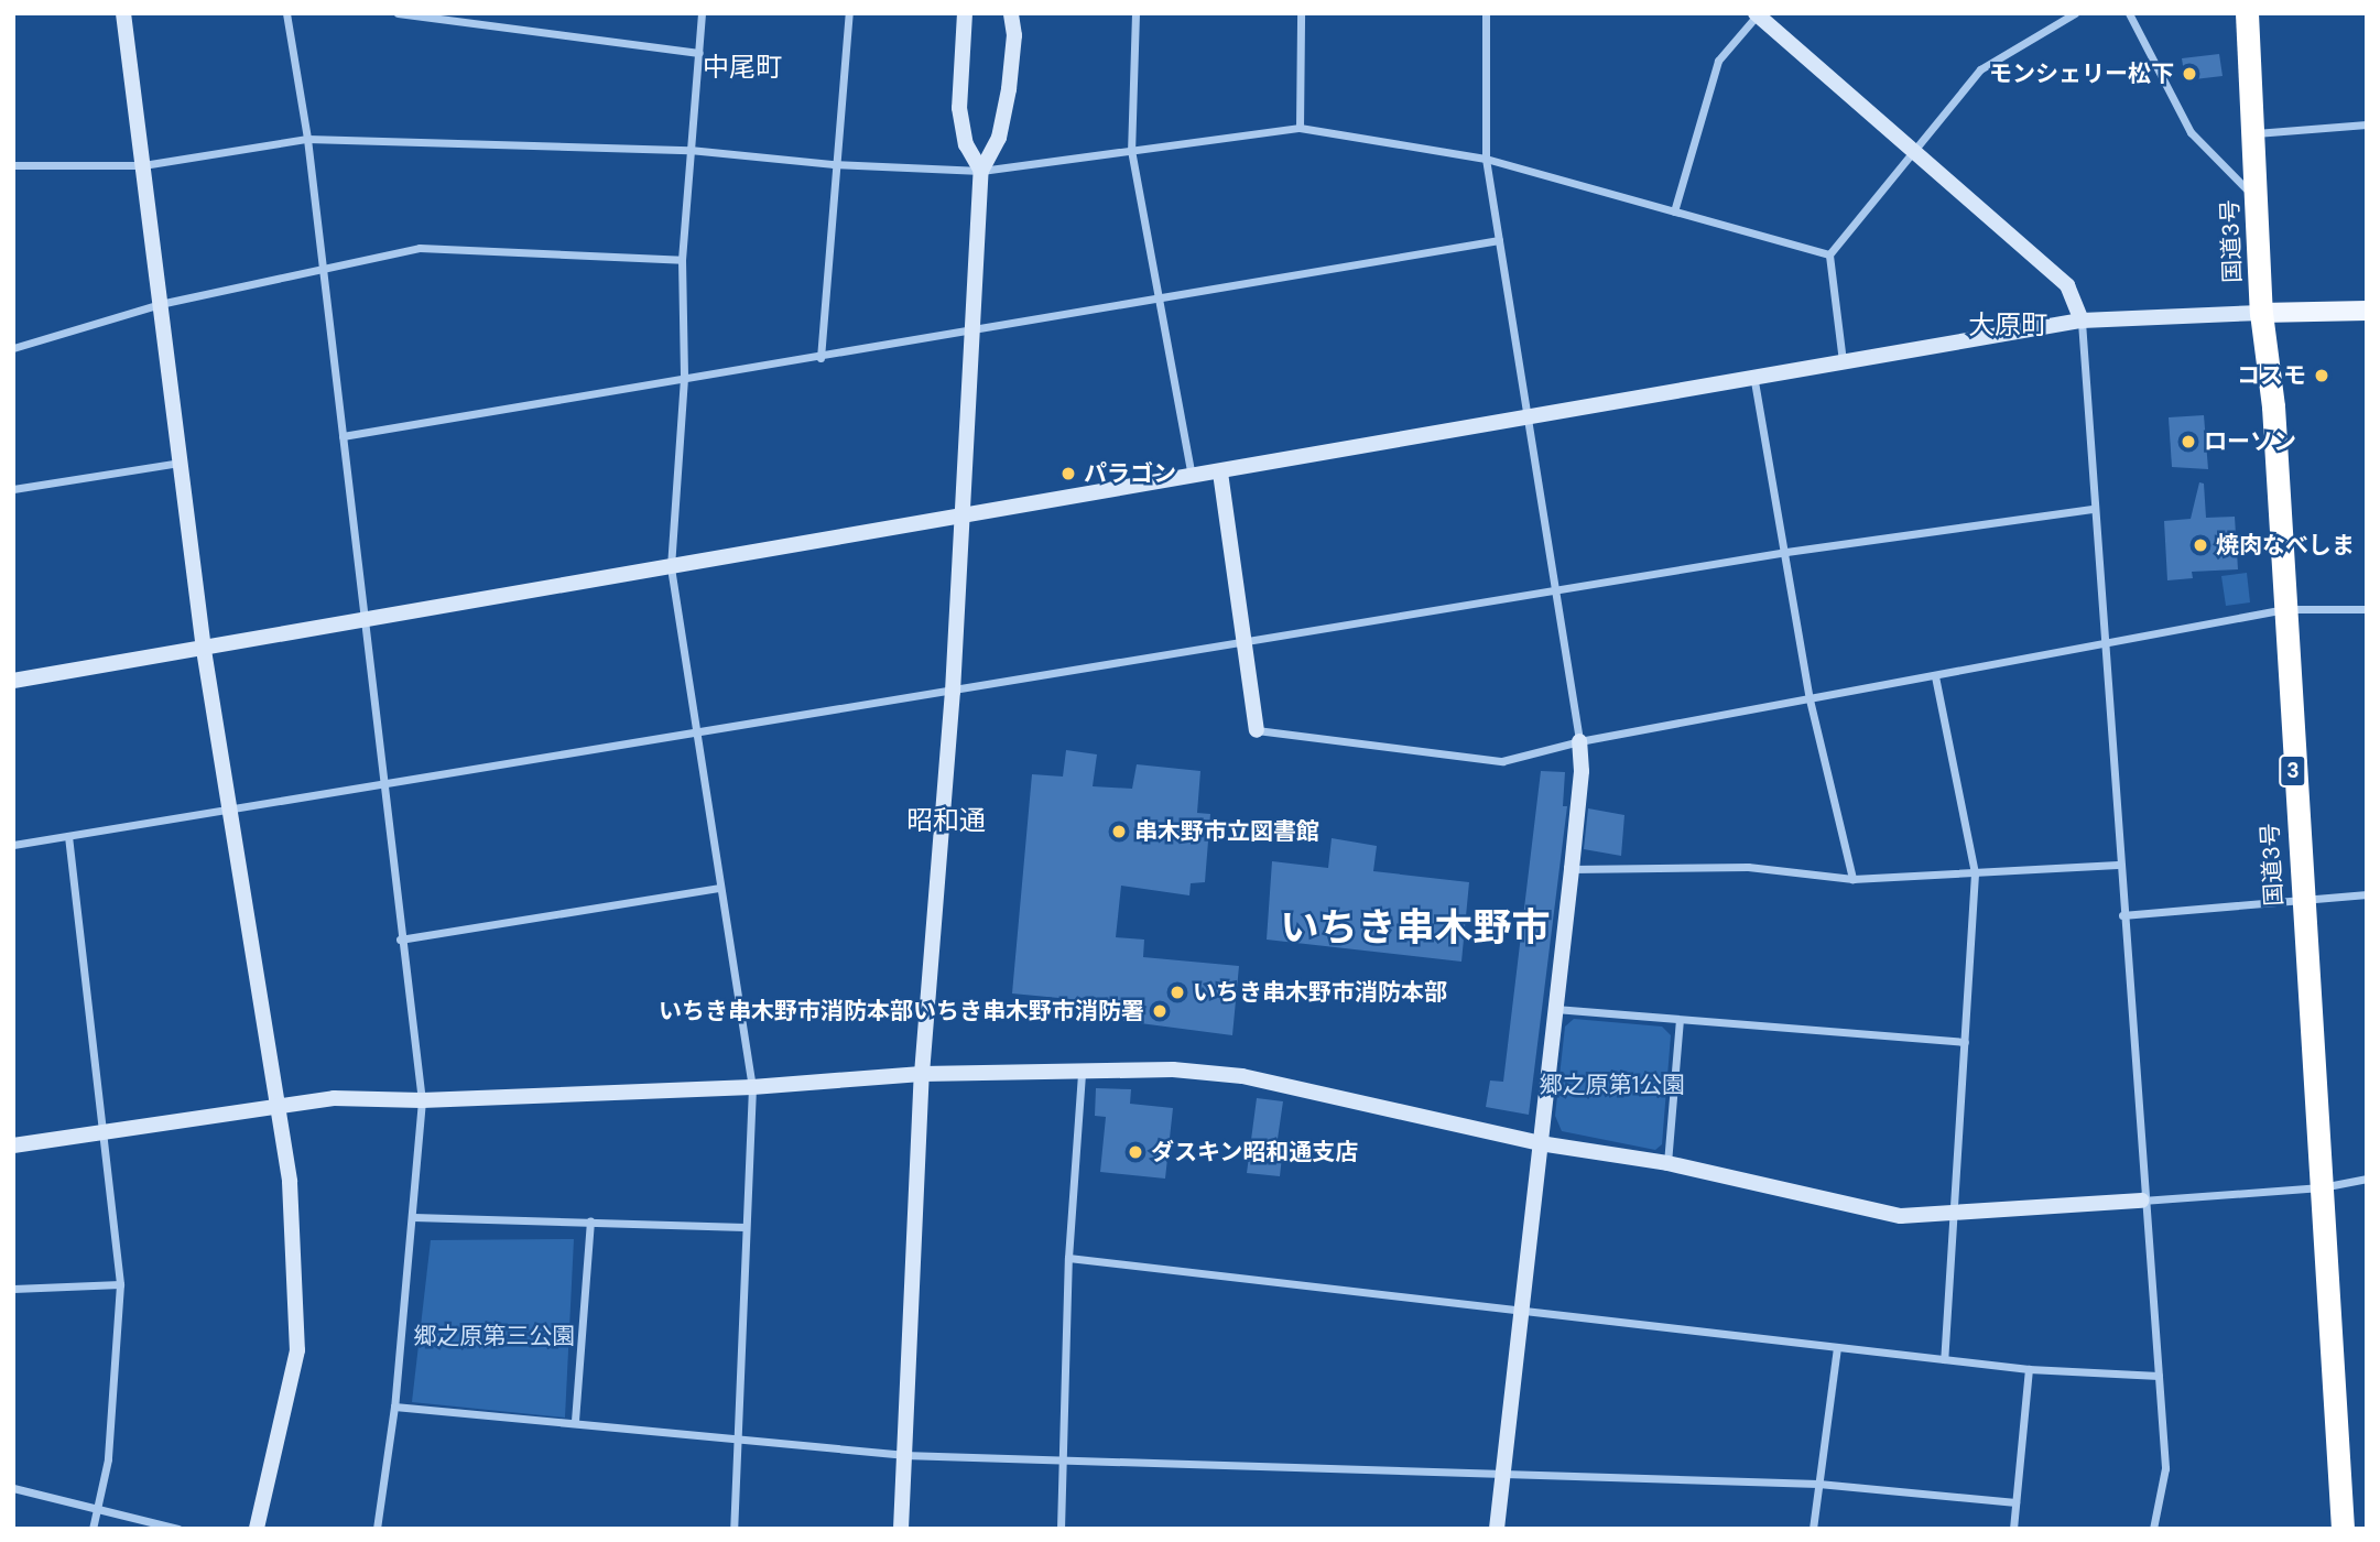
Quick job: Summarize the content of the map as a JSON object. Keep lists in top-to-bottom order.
{
  "streets": {
    "highway": ["国道3号", "3"]
  },
  "districts": [
    "中尾町",
    "大原町",
    "昭和通",
    "いちき串木野市"
  ],
  "parks": ["郷之原第1公園", "郷之原第三公園"],
  "places": [
    "モンシェリー松下",
    "コスモ",
    "ローソン",
    "パラゴン",
    "焼肉なべしま",
    "串木野市立図書館",
    "いちき串木野市消防本部",
    "いちき串木野市消防本部いちき串木野市消防署",
    "ダスキン昭和通支店"
  ]
}
